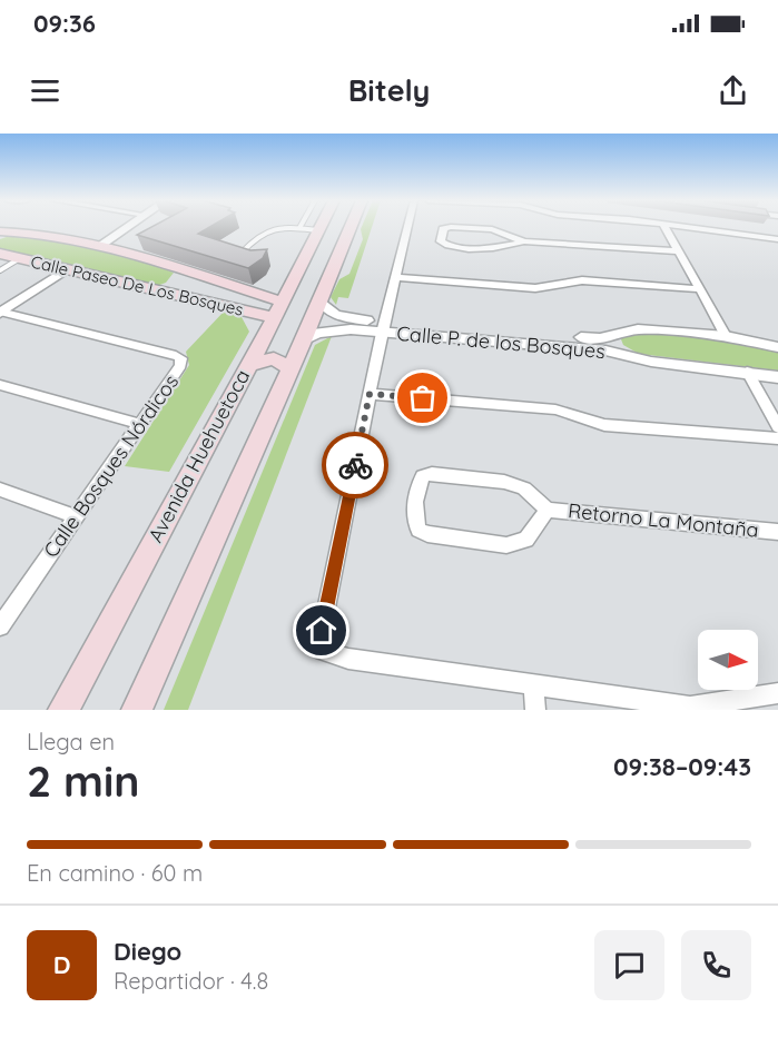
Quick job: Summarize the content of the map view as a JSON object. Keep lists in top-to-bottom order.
{
  "streets": {
    "main road": ["Calle Paseo De Los Bosques", "Avenida Huehuetoca"],
    "street": ["Calle P. de los Bosques", "Calle Bosques Nórdicos", "Retorno La Montaña"]
  },
  "crossings": [
    ["Calle Paseo De Los Bosques", "Avenida Huehuetoca"],
    ["Calle P. de los Bosques", "Avenida Huehuetoca"]
  ],
  "north": "right",
  "page": {
    "status": "09:36",
    "header": "Bitely",
    "heading": ["2 min", "Llega en", "09:38–09:43"],
    "panel": ["Diego", "Repartidor · 4.8"],
    "bar": "En camino · 60 m",
    "round": "D"
  }
}
